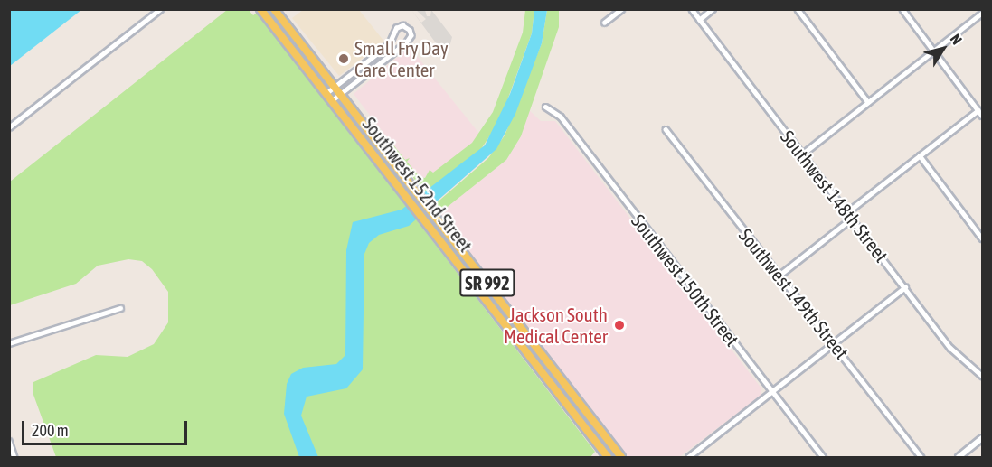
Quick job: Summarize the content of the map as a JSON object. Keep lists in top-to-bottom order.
{
  "streets": {
    "main road": ["Southwest 152nd Street", "SR 992"],
    "street": ["Southwest 148th Street", "Southwest 150th Street", "Southwest 149th Street"]
  },
  "places": ["Small Fry Day Care Center", "Jackson South Medical Center"],
  "scale_bar": "200 m",
  "north": "top right"
}
